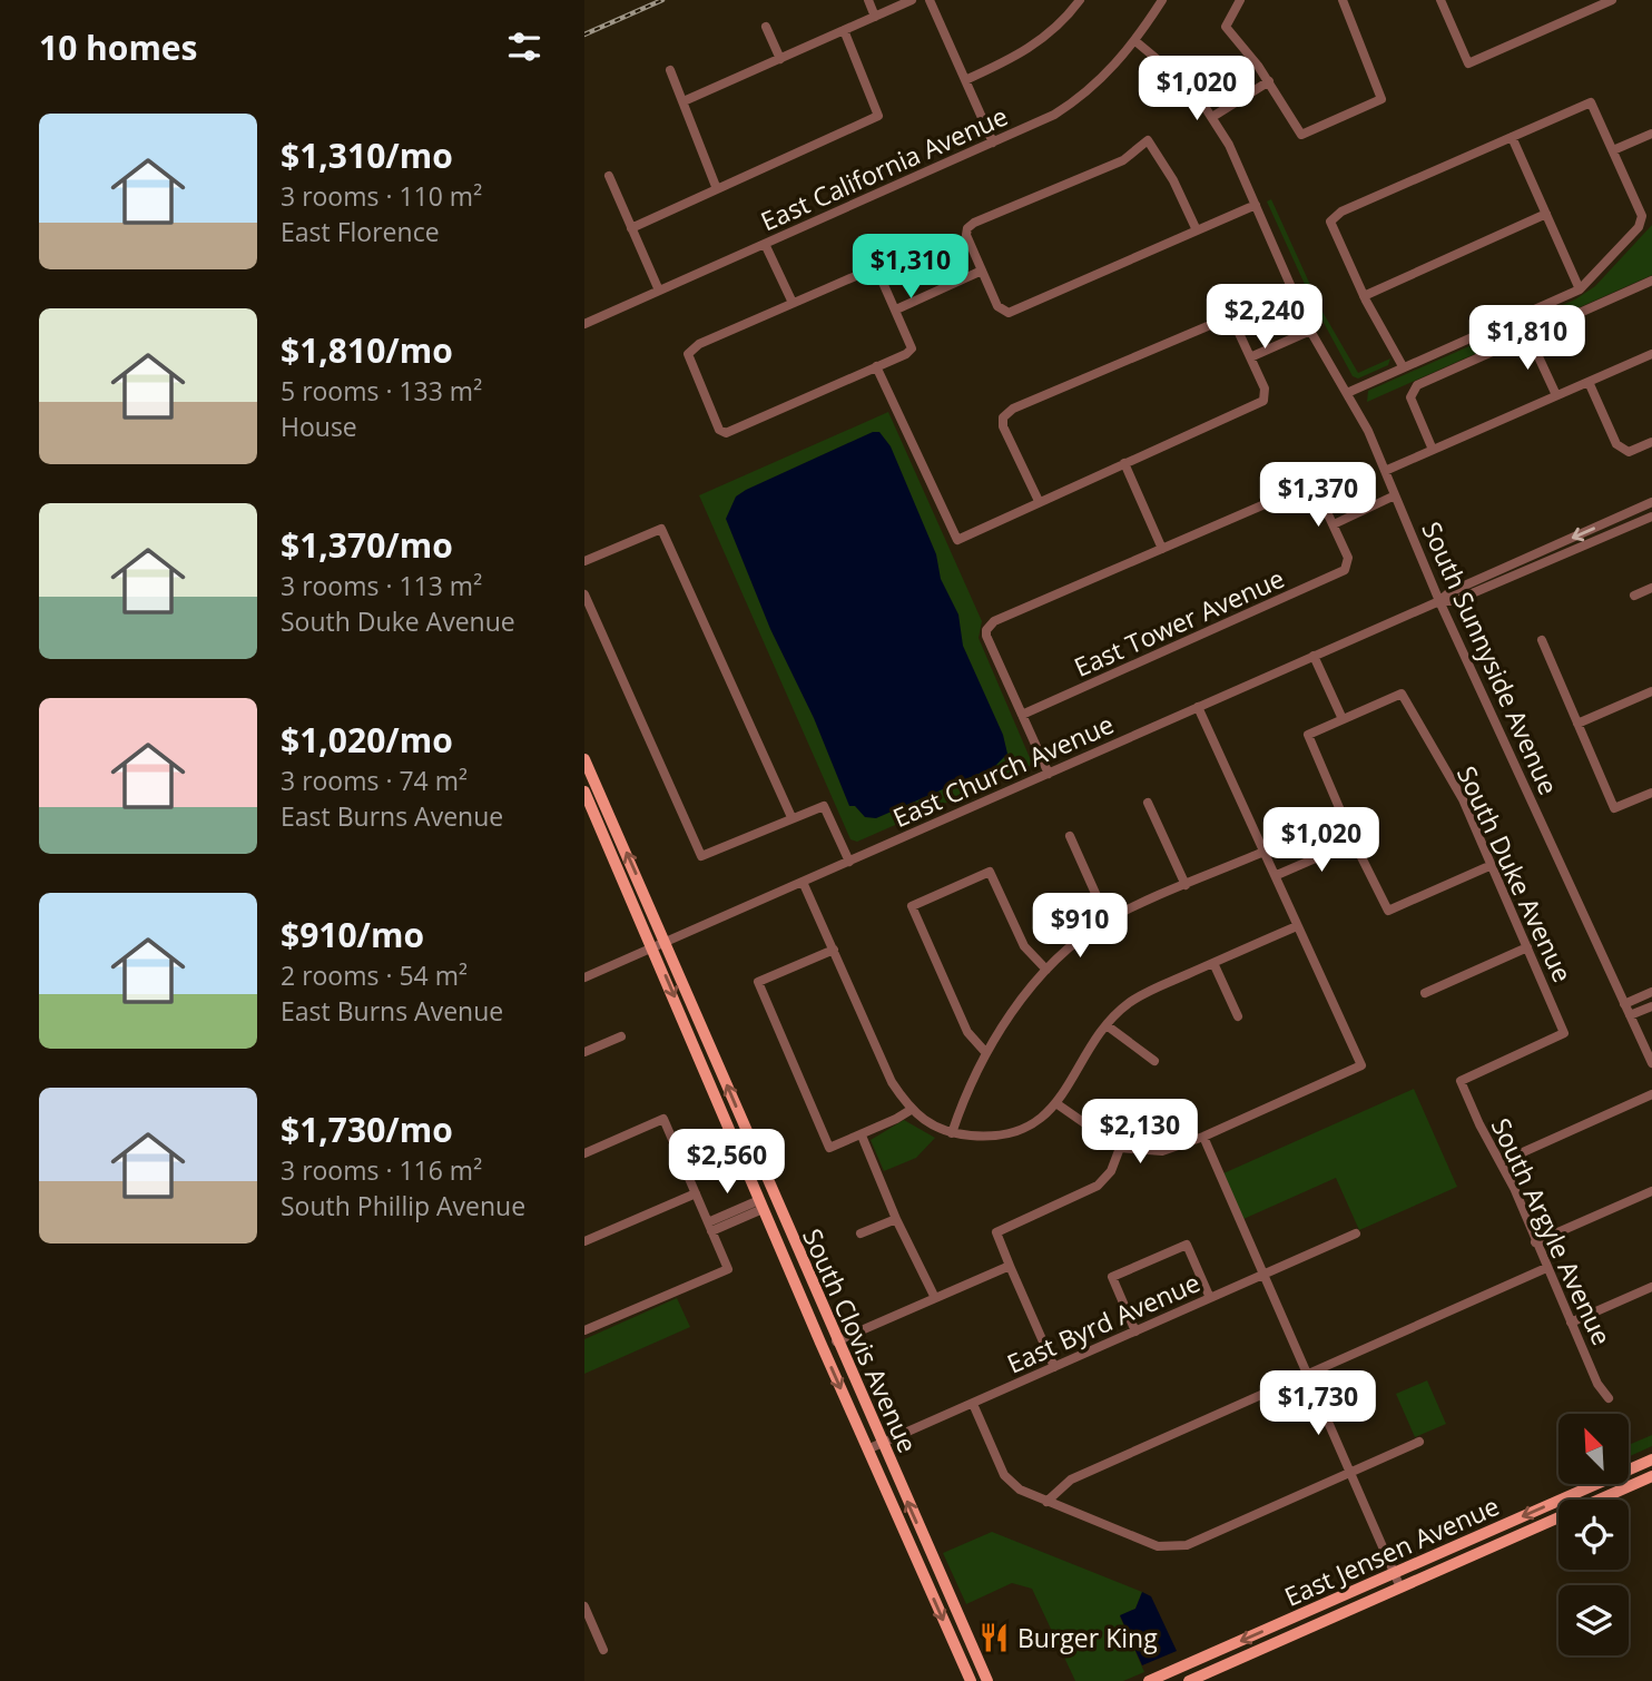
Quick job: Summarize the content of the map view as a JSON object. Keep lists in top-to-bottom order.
{
  "streets": {
    "main road": ["South Clovis Avenue", "East Jensen Avenue"],
    "street": [
      "East California Avenue",
      "East Tower Avenue",
      "South Sunnyside Avenue",
      "East Church Avenue",
      "South Duke Avenue",
      "South Argyle Avenue",
      "East Byrd Avenue"
    ]
  },
  "crossings": [
    ["East California Avenue", "South Sunnyside Avenue"],
    ["South Sunnyside Avenue", "East Church Avenue"],
    ["East Church Avenue", "South Clovis Avenue"],
    ["South Duke Avenue", "South Argyle Avenue"],
    ["East Byrd Avenue", "South Clovis Avenue"]
  ],
  "places": {
    "restaurant": ["Burger King"]
  },
  "north": "top left",
  "page": {
    "heading": "10 homes",
    "price": [
      "$1,020",
      "$1,310",
      "$2,240",
      "$1,810",
      "$1,370",
      "$1,020",
      "$910",
      "$2,130",
      "$2,560",
      "$1,730"
    ],
    "list": [
      {
        "name": "$1,310/mo",
        "note": "3 rooms · 110 m² · East Florence"
      },
      {
        "name": "$1,810/mo",
        "note": "5 rooms · 133 m² · House"
      },
      {
        "name": "$1,370/mo",
        "note": "3 rooms · 113 m² · South Duke Avenue"
      },
      {
        "name": "$1,020/mo",
        "note": "3 rooms · 74 m² · East Burns Avenue"
      },
      {
        "name": "$910/mo",
        "note": "2 rooms · 54 m² · East Burns Avenue"
      },
      {
        "name": "$1,730/mo",
        "note": "3 rooms · 116 m² · South Phillip Avenue"
      }
    ]
  }
}
